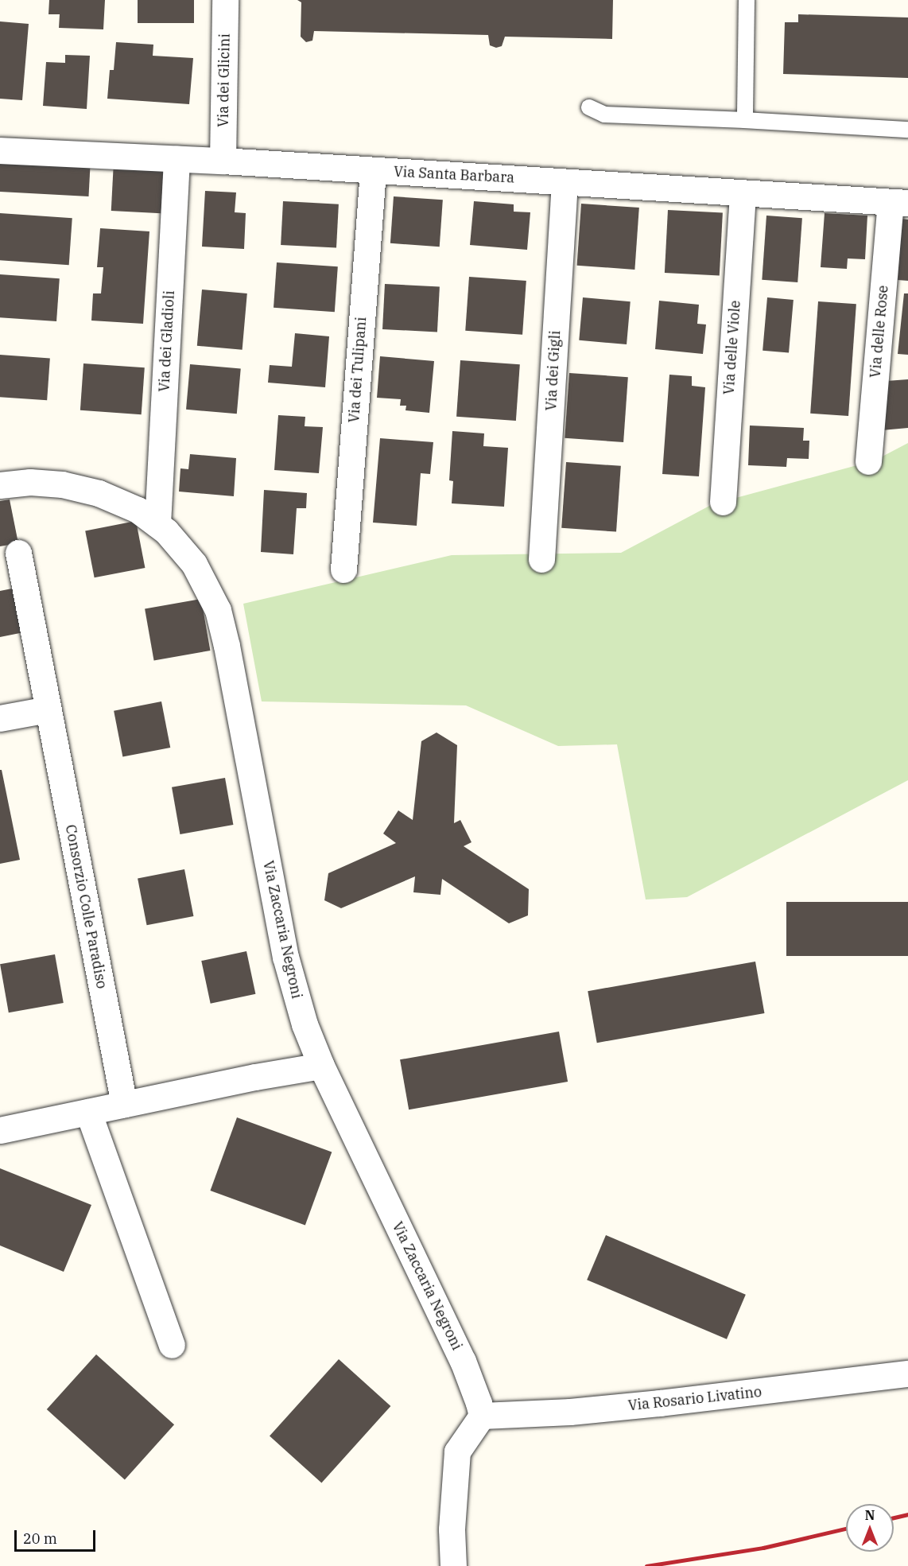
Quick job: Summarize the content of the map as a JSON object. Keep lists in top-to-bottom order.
{
  "streets": {
    "street": [
      "Via dei Glicini",
      "Via Santa Barbara",
      "Via delle Rose",
      "Via dei Gladioli",
      "Via delle Viole",
      "Via dei Tulipani",
      "Via dei Gigli",
      "Consorzio Colle Paradiso",
      "Via Zaccaria Negroni",
      "Via Rosario Livatino"
    ]
  },
  "crossings": [
    ["Via dei Glicini", "Via Santa Barbara"],
    ["Via Santa Barbara", "Via delle Rose"],
    ["Via Santa Barbara", "Via dei Gladioli"],
    ["Via Santa Barbara", "Via delle Viole"],
    ["Via Santa Barbara", "Via dei Tulipani"],
    ["Via Santa Barbara", "Via dei Gigli"],
    ["Via dei Gladioli", "Via Zaccaria Negroni"],
    ["Via Zaccaria Negroni", "Via Rosario Livatino"]
  ],
  "scale_bar": "20 m",
  "north": "top"
}
